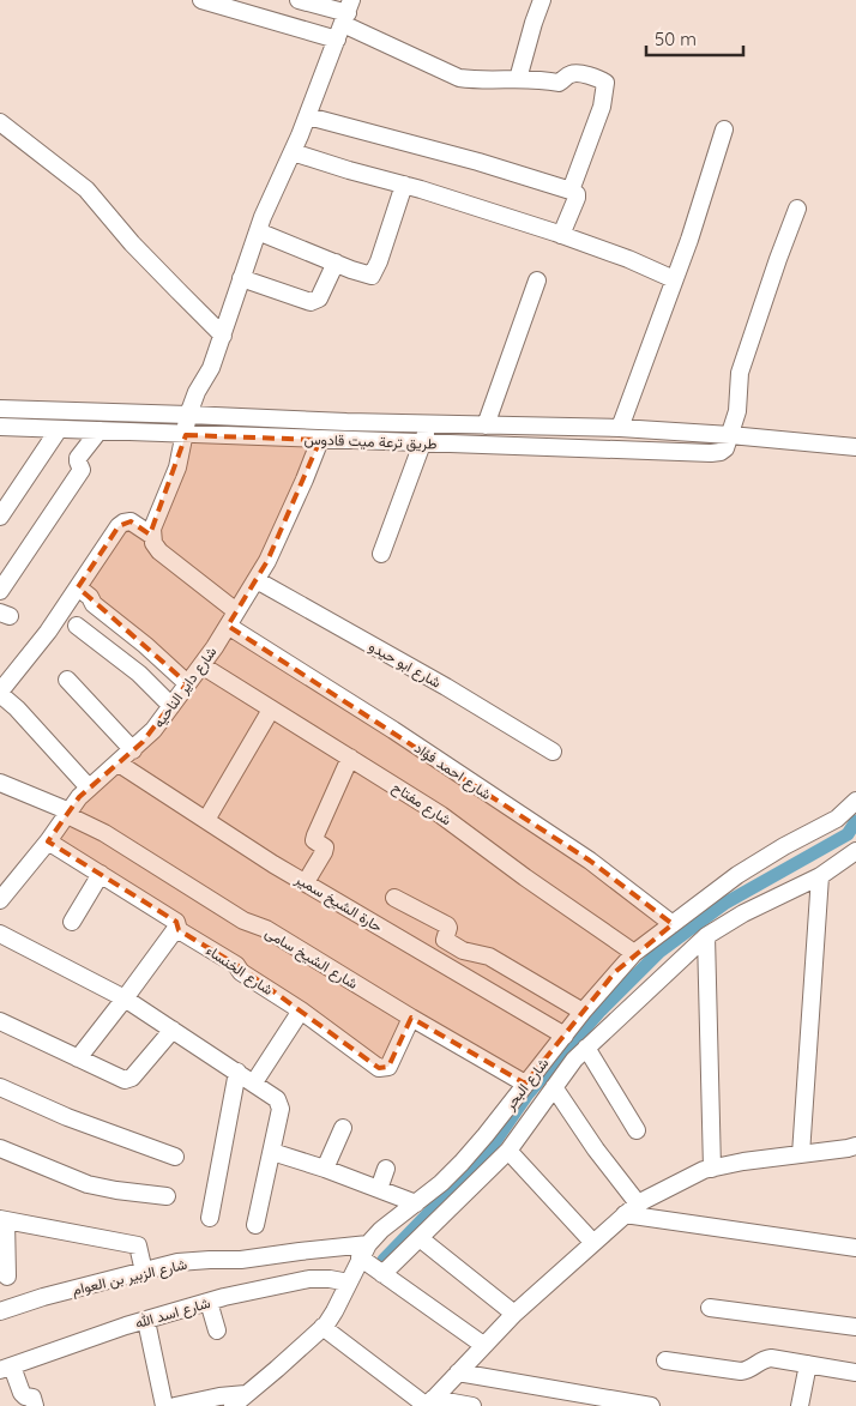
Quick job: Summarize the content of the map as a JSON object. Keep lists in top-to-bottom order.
{
  "streets": {
    "street": [
      "طريق ترعة ميت قادوس",
      "شارع ابو حيدو",
      "شارع داير الناحيه",
      "شارع احمد فؤاد",
      "شارع مفتاح",
      "حارة الشيخ سمير",
      "شارع الشيخ سامى",
      "شارع الخنساء",
      "شارع البحر",
      "شارع الزبير بن العوام",
      "شارع اسد الله"
    ]
  },
  "crossings": [
    ["طريق ترعة ميت قادوس", "شارع داير الناحيه"],
    ["شارع ابو حيدو", "شارع داير الناحيه"],
    ["شارع داير الناحيه", "شارع احمد فؤاد"],
    ["شارع داير الناحيه", "شارع مفتاح"],
    ["شارع داير الناحيه", "حارة الشيخ سمير"],
    ["شارع داير الناحيه", "شارع الشيخ سامى"],
    ["شارع داير الناحيه", "شارع الخنساء"],
    ["شارع احمد فؤاد", "شارع البحر"],
    ["شارع مفتاح", "شارع البحر"],
    ["حارة الشيخ سمير", "شارع البحر"],
    ["شارع الشيخ سامى", "شارع الخنساء"],
    ["شارع الشيخ سامى", "شارع البحر"],
    ["شارع البحر", "شارع الزبير بن العوام"],
    ["شارع البحر", "شارع اسد الله"]
  ],
  "scale_bar": "50 m"
}
